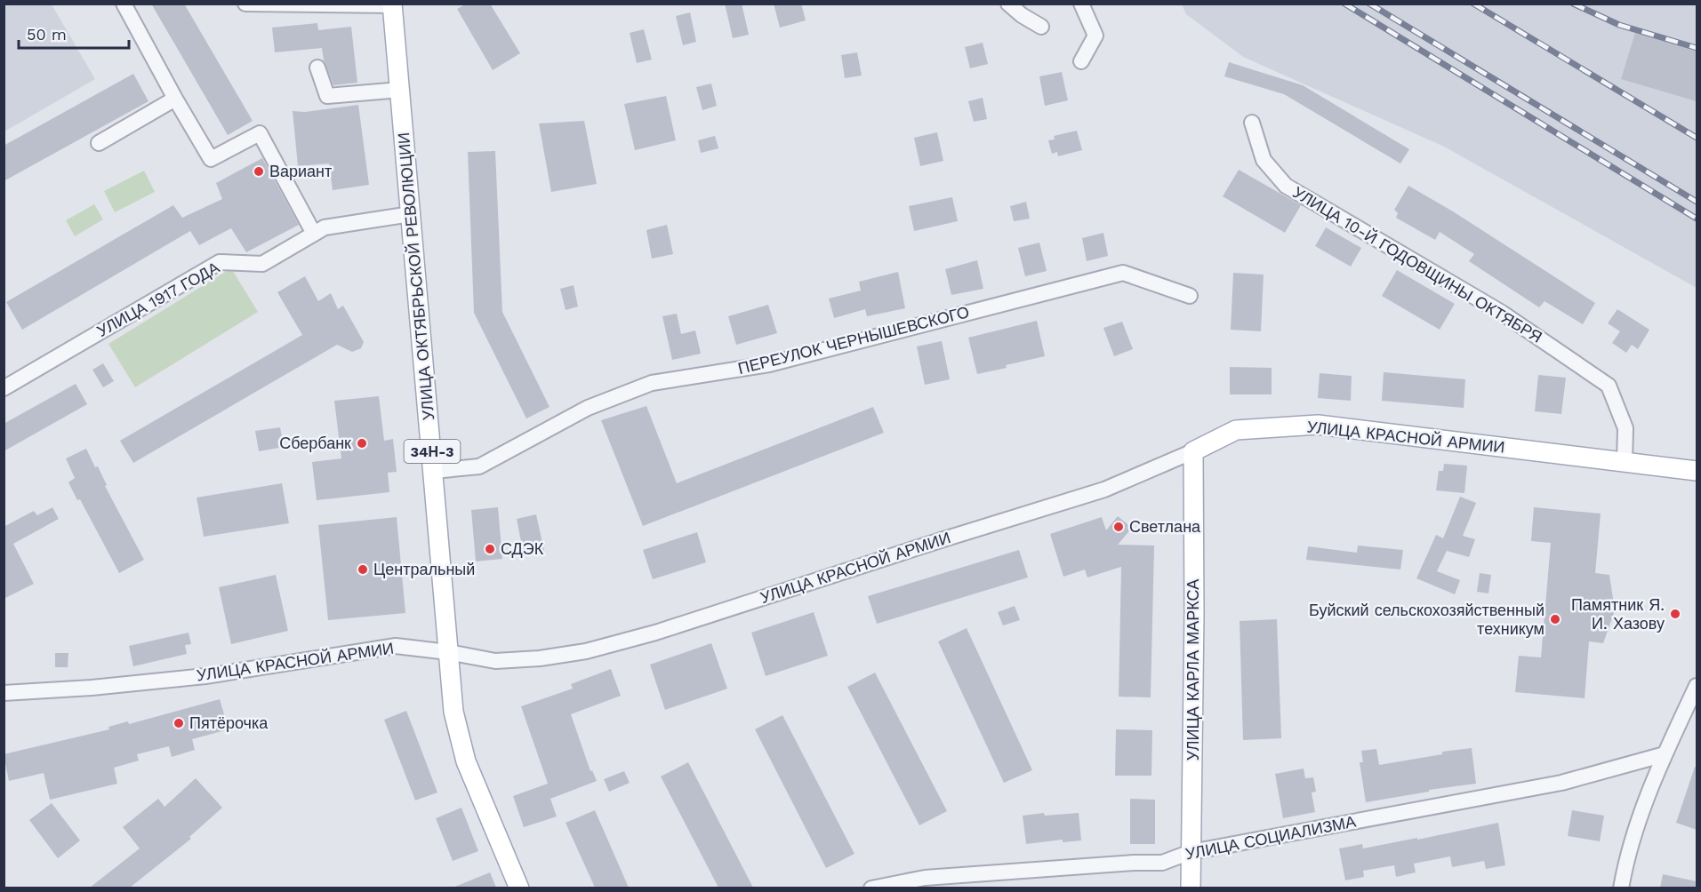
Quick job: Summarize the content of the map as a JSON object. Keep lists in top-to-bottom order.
{
  "streets": {
    "main road": [
      "УЛИЦА ОКТЯБРЬСКОЙ РЕВОЛЮЦИИ",
      "УЛИЦА КРАСНОЙ АРМИИ",
      "34Н-3",
      "УЛИЦА КАРЛА МАРКСА"
    ],
    "street": [
      "УЛИЦА 10-Й ГОДОВЩИНЫ ОКТЯБРЯ",
      "УЛИЦА 1917 ГОДА",
      "ПЕРЕУЛОК ЧЕРНЫШЕВСКОГО",
      "УЛИЦА СОЦИАЛИЗМА"
    ]
  },
  "crossings": [
    ["УЛИЦА 10-Й ГОДОВЩИНЫ ОКТЯБРЯ", "УЛИЦА КРАСНОЙ АРМИИ"],
    ["УЛИЦА ОКТЯБРЬСКОЙ РЕВОЛЮЦИИ", "УЛИЦА 1917 ГОДА"],
    ["УЛИЦА ОКТЯБРЬСКОЙ РЕВОЛЮЦИИ", "ПЕРЕУЛОК ЧЕРНЫШЕВСКОГО"],
    ["УЛИЦА ОКТЯБРЬСКОЙ РЕВОЛЮЦИИ", "УЛИЦА КРАСНОЙ АРМИИ"],
    ["УЛИЦА КРАСНОЙ АРМИИ", "УЛИЦА КАРЛА МАРКСА"],
    ["УЛИЦА КАРЛА МАРКСА", "УЛИЦА СОЦИАЛИЗМА"]
  ],
  "places": [
    "Вариант",
    "Сбербанк",
    "Светлана",
    "СДЭК",
    "Центральный",
    "Памятник Я. И. Хазову",
    "Буйский сельскохозяйственный техникум",
    "Пятёрочка"
  ],
  "scale_bar": "50 m"
}
